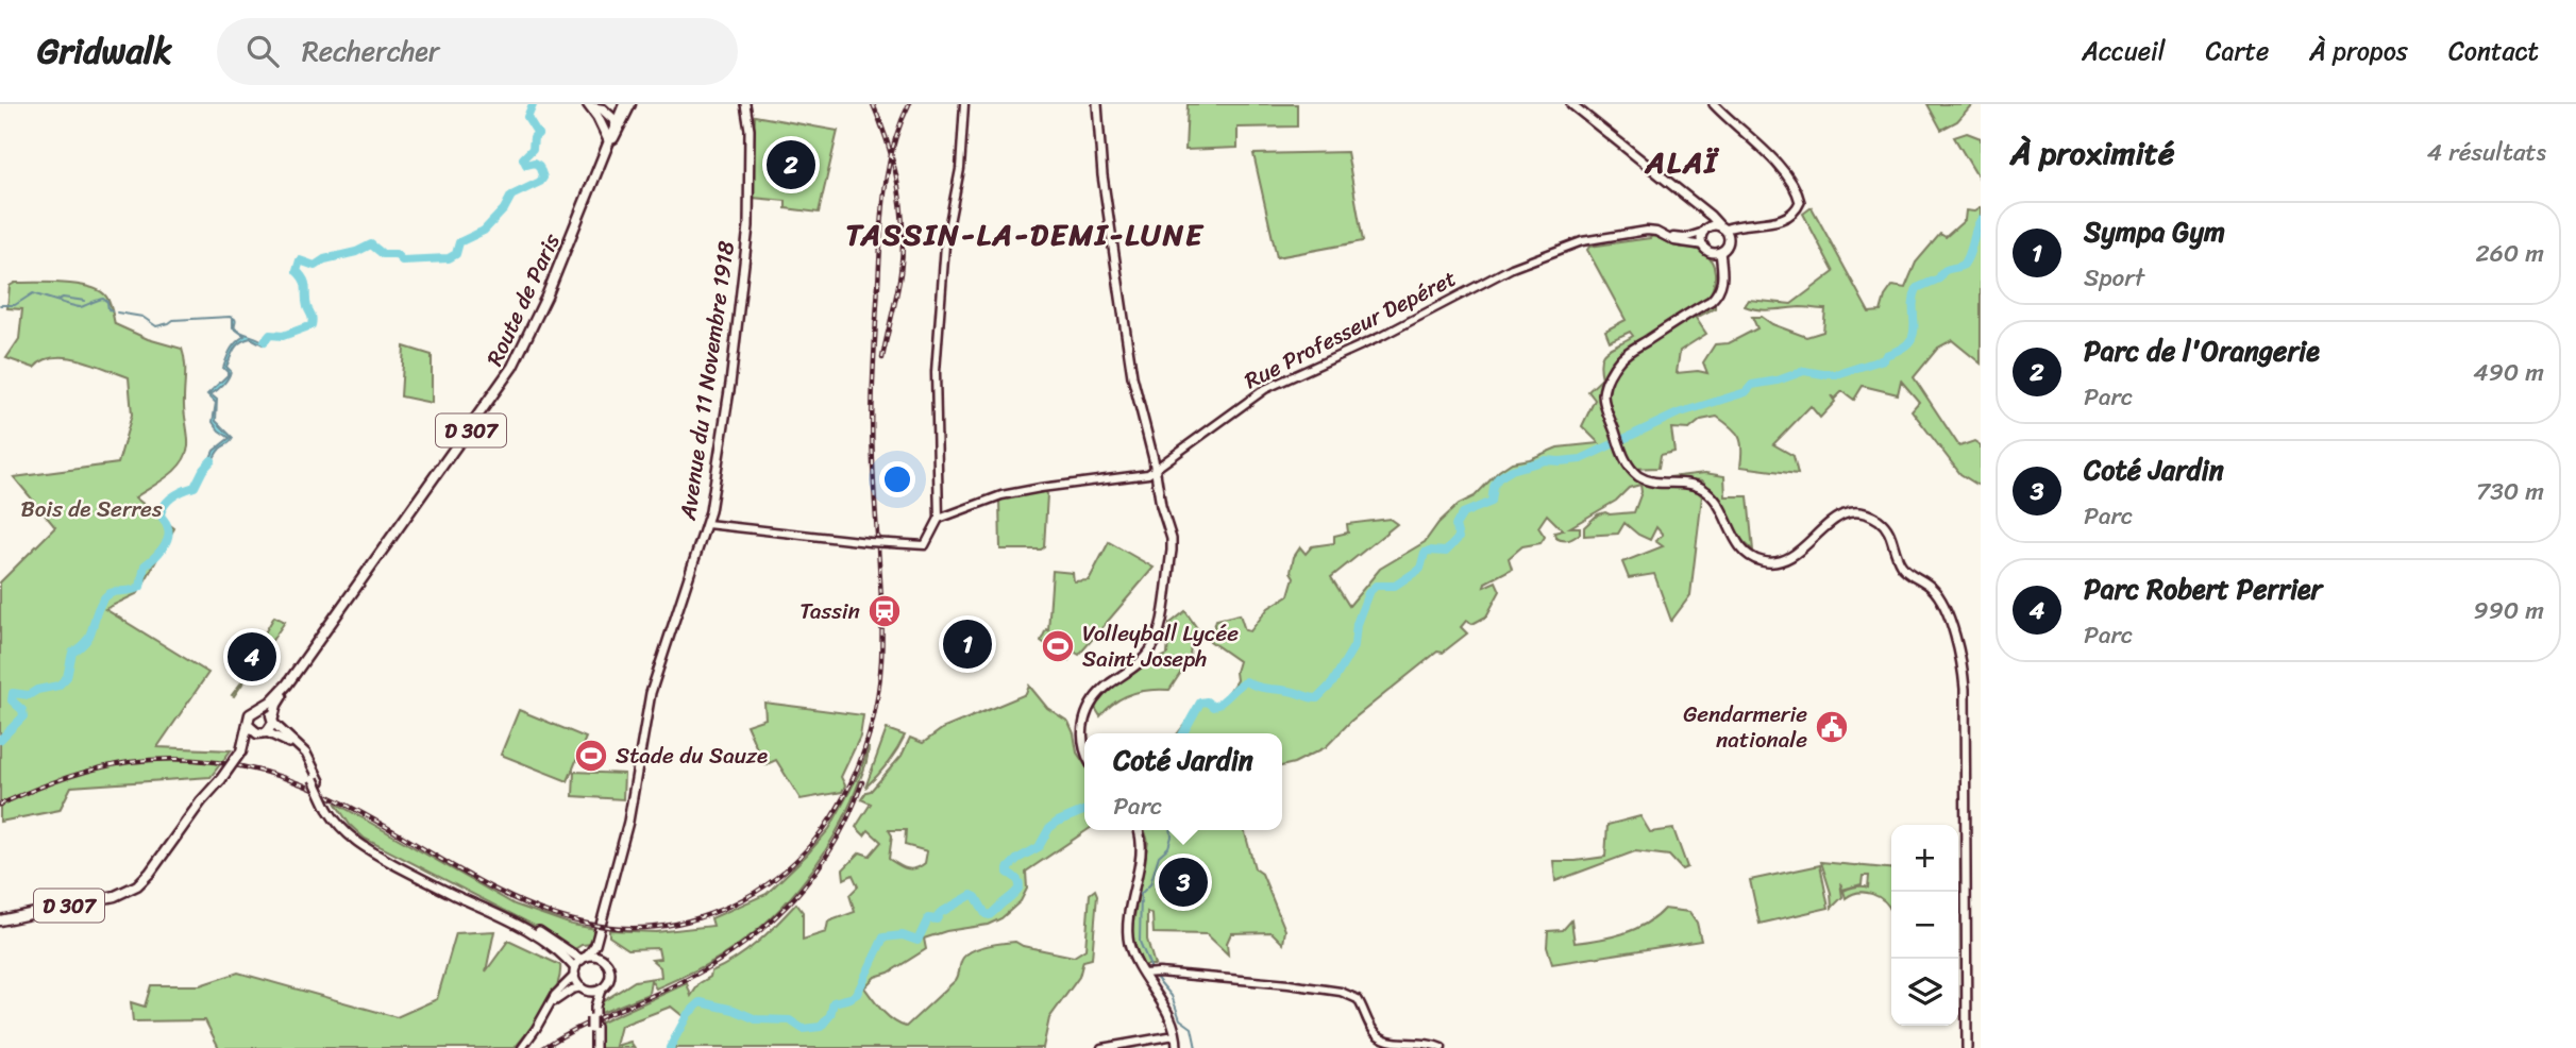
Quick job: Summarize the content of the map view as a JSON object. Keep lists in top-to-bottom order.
{
  "streets": {
    "main road": ["Route de Paris", "Avenue du 11 Novembre 1918", "D 307"],
    "street": ["Rue Professeur Depéret"]
  },
  "crossings": [
    ["Route de Paris", "D 307"]
  ],
  "districts": ["ALAÏ", "TASSIN-LA-DEMI-LUNE"],
  "parks": ["Bois de Serres"],
  "places": {
    "station": ["Tassin"],
    "sports": ["Volleyball Lycée Saint Joseph", "Stade du Sauze"],
    "public building": ["Gendarmerie nationale"]
  },
  "page": {
    "header": "Gridwalk",
    "search": "Rechercher",
    "nav": [
      "Accueil",
      "Carte",
      "À propos",
      "Contact"
    ],
    "heading": ["À proximité", "4 résultats"],
    "pins": [
      "2",
      "1",
      "4",
      "3"
    ],
    "list": [
      {
        "mark": "1",
        "name": "Sympa Gym",
        "note": "Sport",
        "value": "260 m"
      },
      {
        "mark": "2",
        "name": "Parc de l'Orangerie",
        "note": "Parc",
        "value": "490 m"
      },
      {
        "mark": "3",
        "name": "Coté Jardin",
        "note": "Parc",
        "value": "730 m"
      },
      {
        "mark": "4",
        "name": "Parc Robert Perrier",
        "note": "Parc",
        "value": "990 m"
      }
    ],
    "popup": ["Coté Jardin", "Parc"],
    "map_buttons": ["+", "−"]
  }
}
